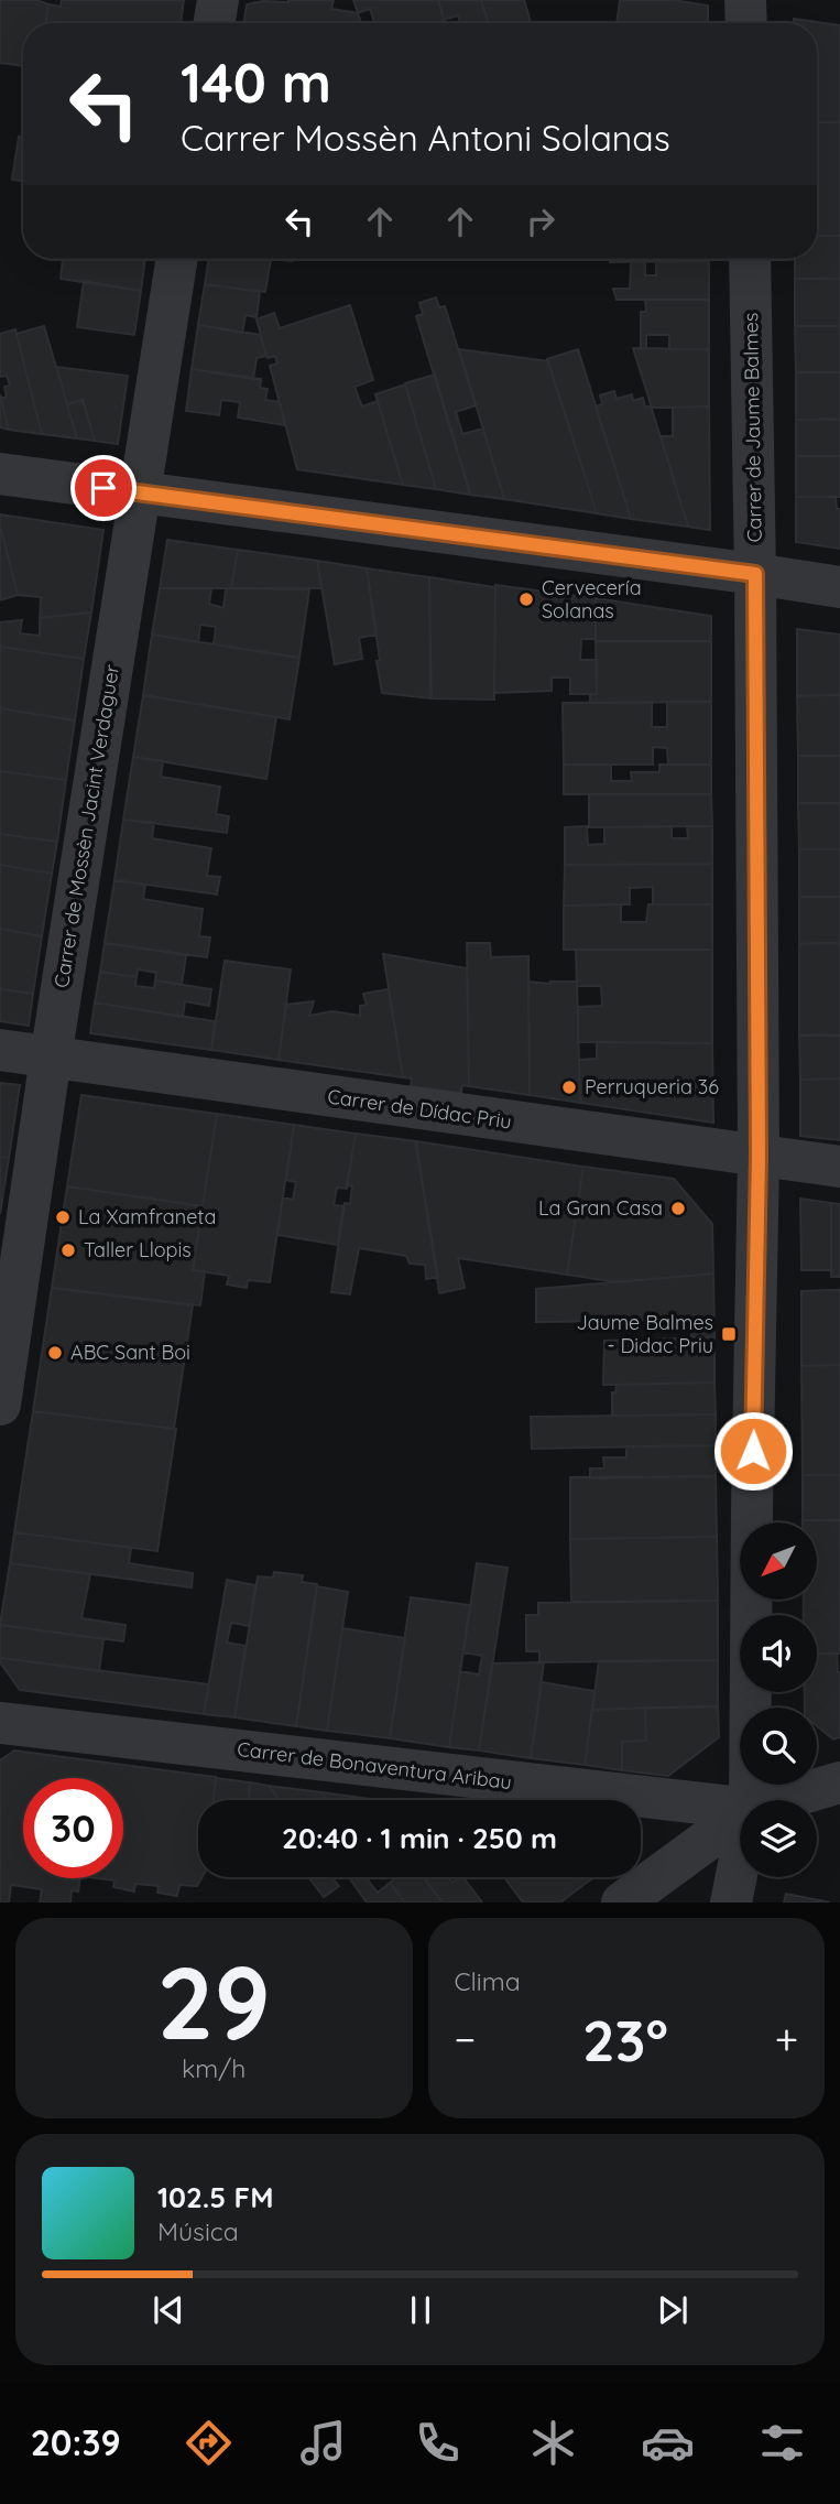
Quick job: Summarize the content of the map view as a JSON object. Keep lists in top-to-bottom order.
{
  "streets": {
    "street": [
      "Carrer de Jaume Balmes",
      "Carrer de Mossèn Jacint Verdaguer",
      "Carrer de Dídac Priu",
      "Carrer de Bonaventura Aribau"
    ]
  },
  "crossings": [
    ["Carrer de Jaume Balmes", "Carrer de Dídac Priu"],
    ["Carrer de Mossèn Jacint Verdaguer", "Carrer de Dídac Priu"]
  ],
  "places": {
    "other": [
      "Cervecería Solanas",
      "Perruqueria 36",
      "La Gran Casa",
      "La Xamfraneta",
      "Taller Llopis",
      "ABC Sant Boi"
    ],
    "transit": ["Jaume Balmes - Didac Priu"]
  },
  "north": "bottom left",
  "page": {
    "turn": ["140 m", "Carrer Mossèn Antoni Solanas"],
    "limit": "30",
    "trip": "20:40 · 1 min · 250 m",
    "tile": [
      ["29", "km/h"],
      "Clima"
    ],
    "heat": ["−", "23°", "+"],
    "song": ["102.5 FM", "Música"],
    "tabs": "20:39"
  }
}
